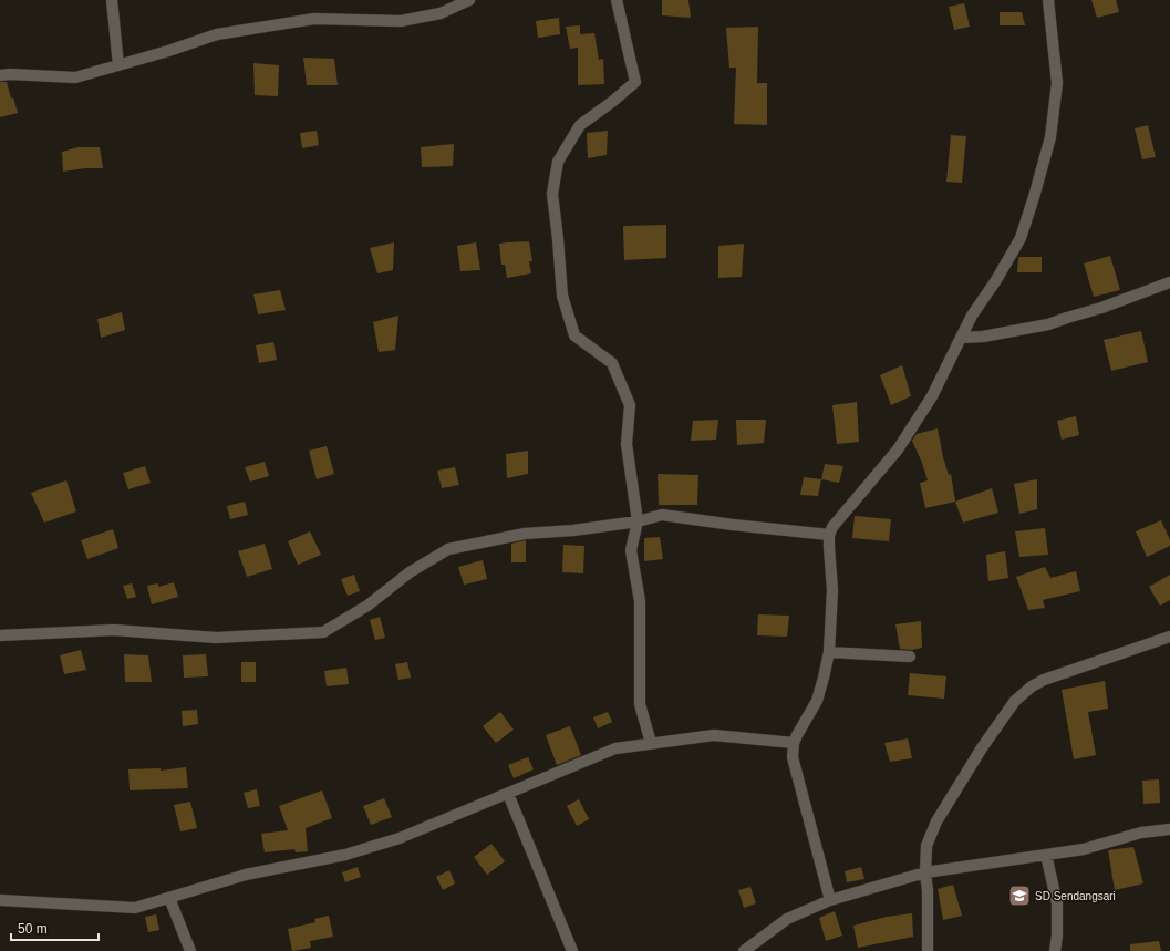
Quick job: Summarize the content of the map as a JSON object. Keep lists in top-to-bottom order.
{
  "places": {
    "school or university": ["SD Sendangsari"]
  },
  "scale_bar": "50 m"
}
